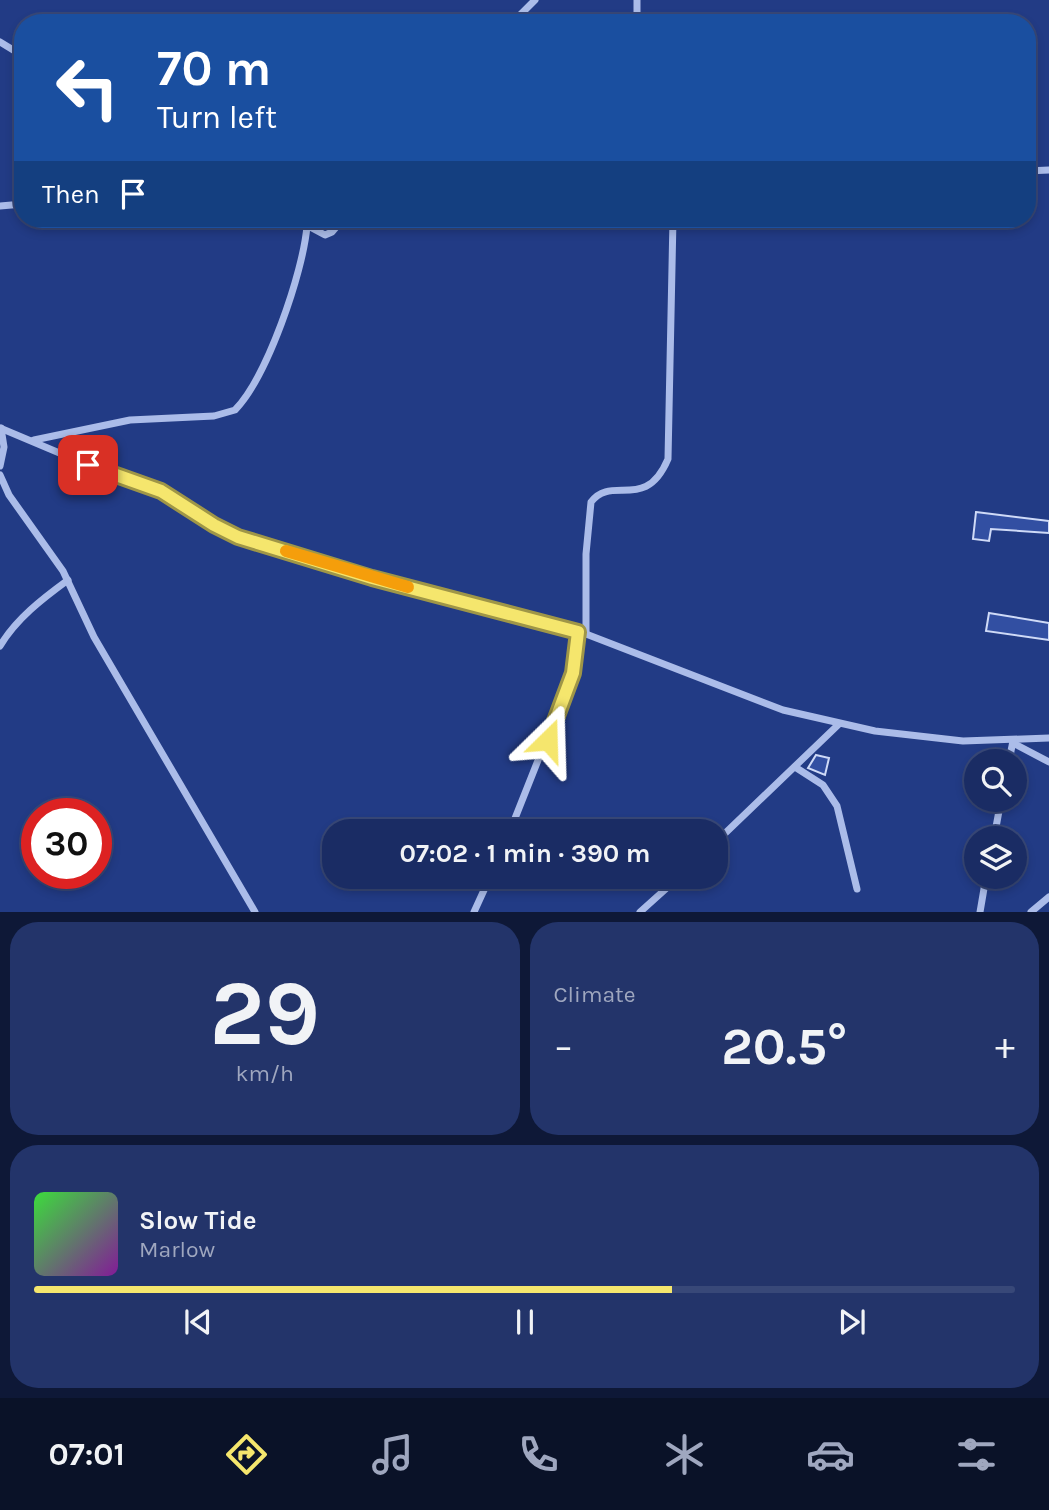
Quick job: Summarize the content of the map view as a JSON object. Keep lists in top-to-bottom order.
{
  "page": {
    "turn": ["70 m", "Turn left"],
    "then": "Then",
    "limit": "30",
    "trip": "07:02 · 1 min · 390 m",
    "tile": [
      ["29", "km/h"],
      "Climate"
    ],
    "heat": ["−", "20.5°", "+"],
    "song": ["Slow Tide", "Marlow"],
    "tabs": "07:01"
  }
}
